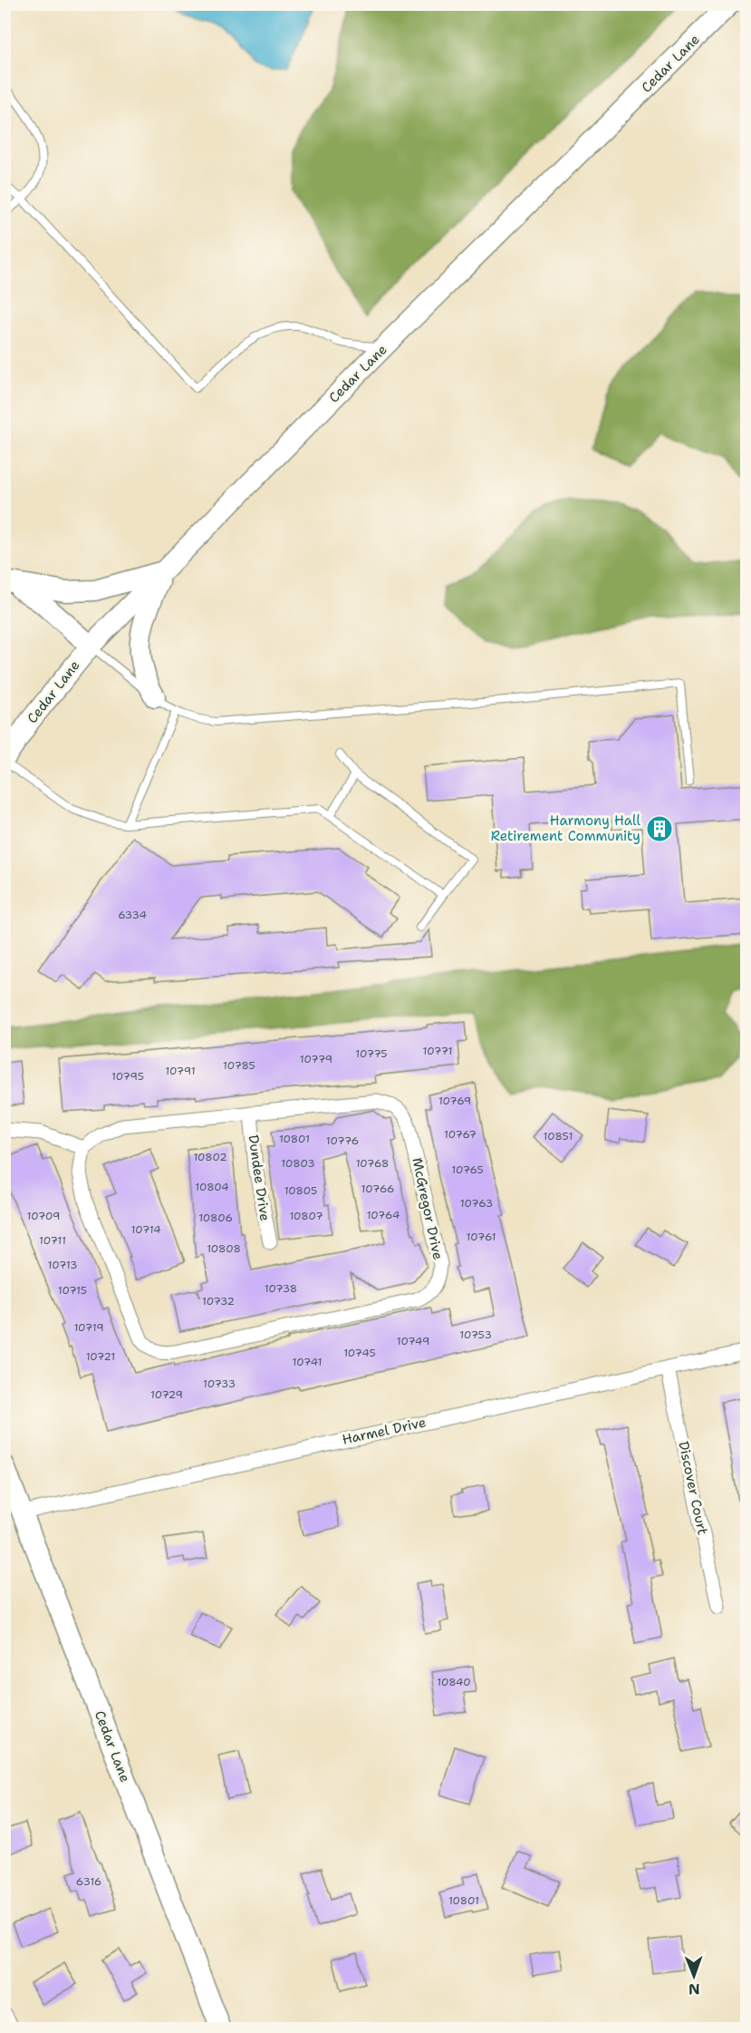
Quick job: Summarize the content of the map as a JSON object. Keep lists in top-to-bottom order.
{
  "streets": {
    "main road": ["Cedar Lane"],
    "street": [
      "Dundee Drive",
      "McGregor Drive",
      "Harmel Drive",
      "Discover Court"
    ]
  },
  "crossings": [
    ["Cedar Lane", "Harmel Drive"],
    ["Dundee Drive", "McGregor Drive"],
    ["Harmel Drive", "Discover Court"]
  ],
  "places": {
    "building": ["Harmony Hall Retirement Community"]
  },
  "house_numbers": [
    "6334",
    "10771",
    "10775",
    "10779",
    "10785",
    "10791",
    "10795",
    "10769",
    "10767",
    "10851",
    "10801",
    "10776",
    "10802",
    "10803",
    "10768",
    "10765",
    "10804",
    "10766",
    "10805",
    "10763",
    "10764",
    "10709",
    "10807",
    "10806",
    "10714",
    "10761",
    "10711",
    "10808",
    "10713",
    "10738",
    "10715",
    "10732",
    "10719",
    "10753",
    "10749",
    "10745",
    "10721",
    "10741",
    "10733",
    "10729",
    "10840",
    "6316",
    "10801"
  ],
  "north": "bottom"
}
